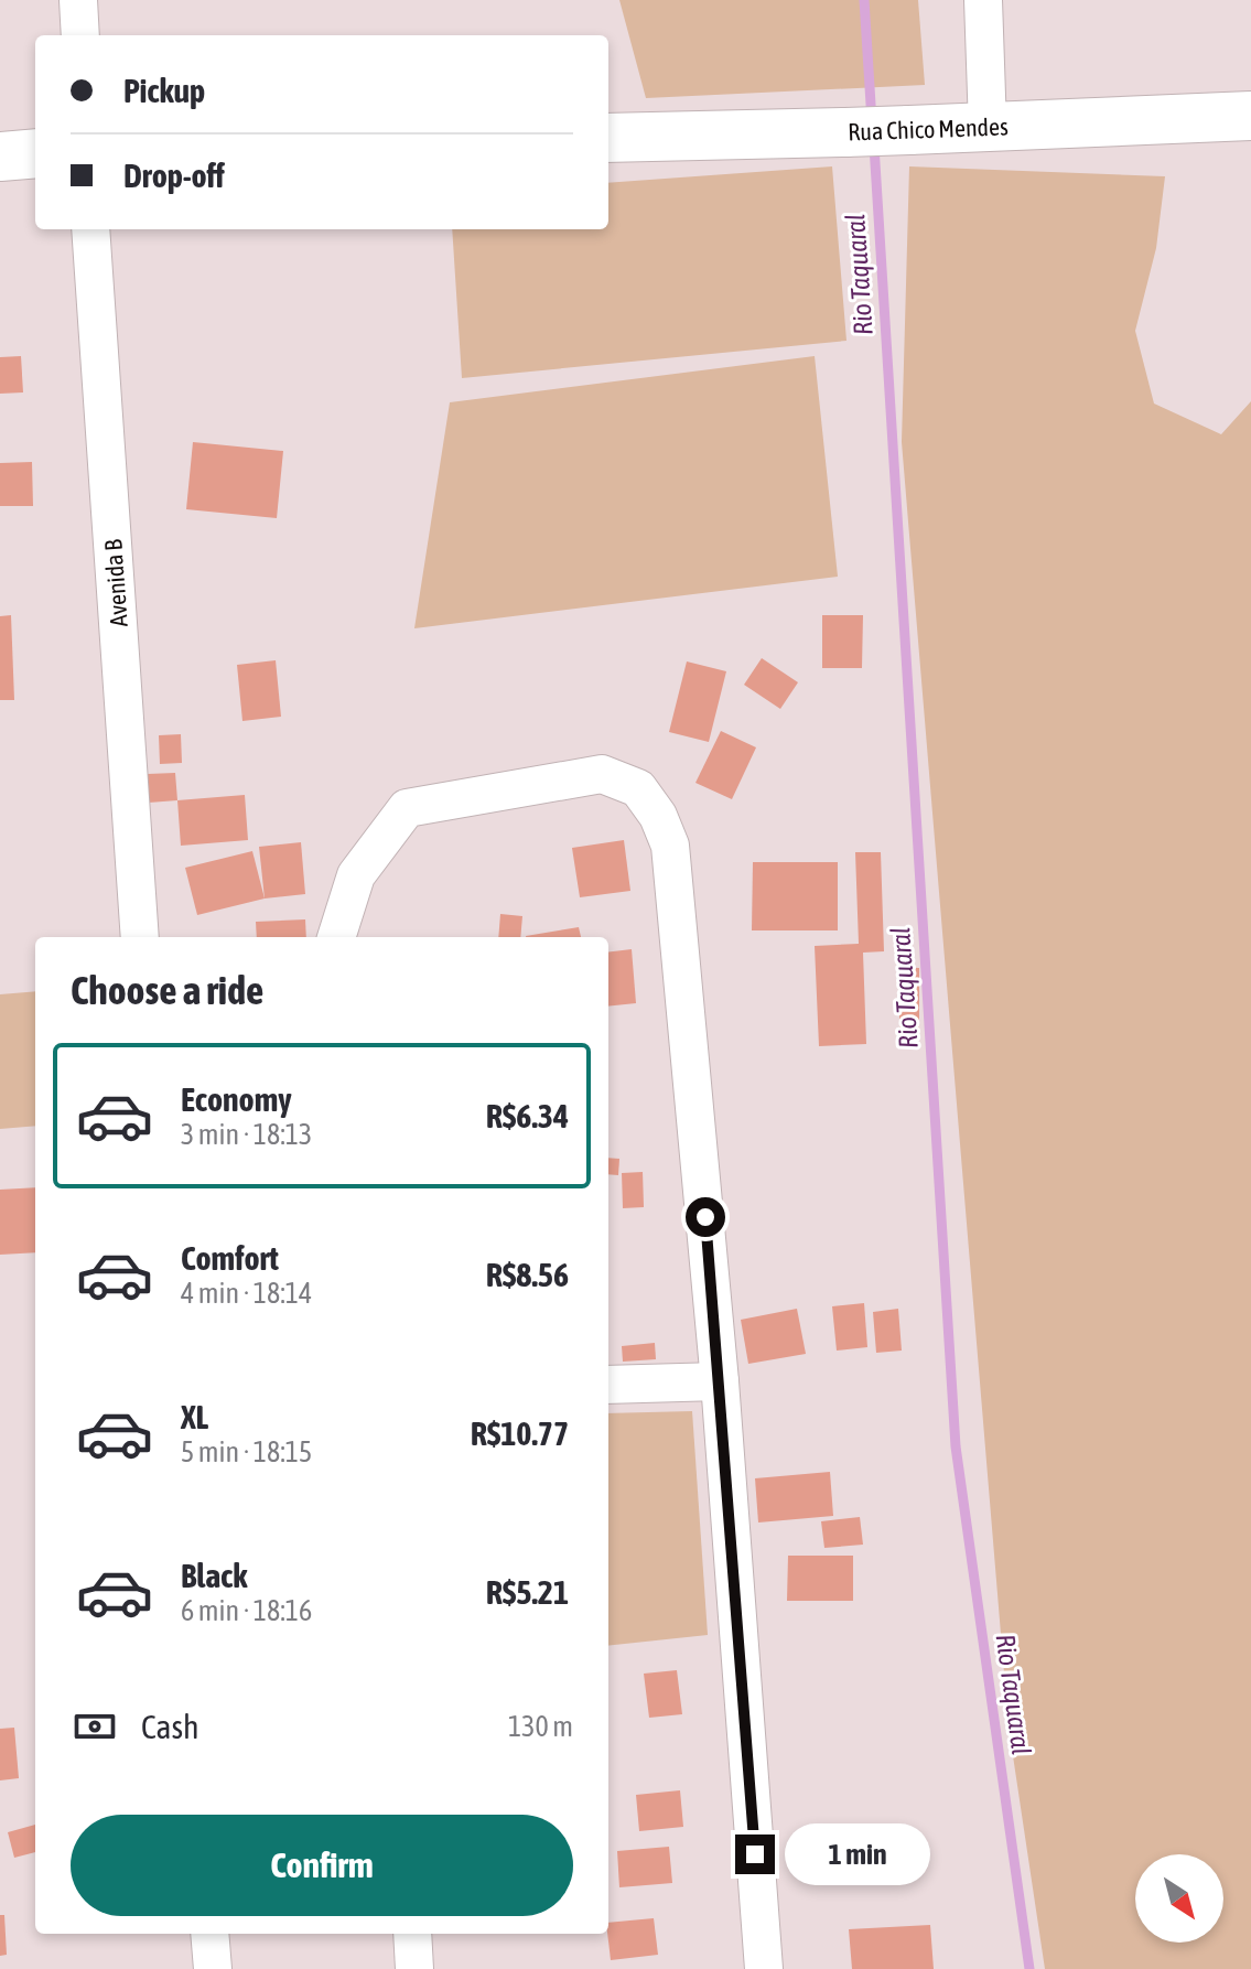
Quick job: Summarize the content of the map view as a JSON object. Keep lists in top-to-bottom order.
{
  "streets": {
    "main road": ["Rua Chico Mendes"],
    "street": ["Avenida B"]
  },
  "water": ["Rio Taquaral"],
  "north": "bottom right",
  "page": {
    "banner": ["Pickup", "Drop-off"],
    "heading": "Choose a ride",
    "list": [
      {
        "name": "Economy",
        "note": "3 min · 18:13",
        "value": "R$6.34"
      },
      {
        "name": "Comfort",
        "note": "4 min · 18:14",
        "value": "R$8.56"
      },
      {
        "name": "XL",
        "note": "5 min · 18:15",
        "value": "R$10.77"
      },
      {
        "name": "Black",
        "note": "6 min · 18:16",
        "value": "R$5.21"
      }
    ],
    "pay": ["Cash", "130 m"],
    "buttons": "Confirm",
    "bubble": "1 min"
  }
}
